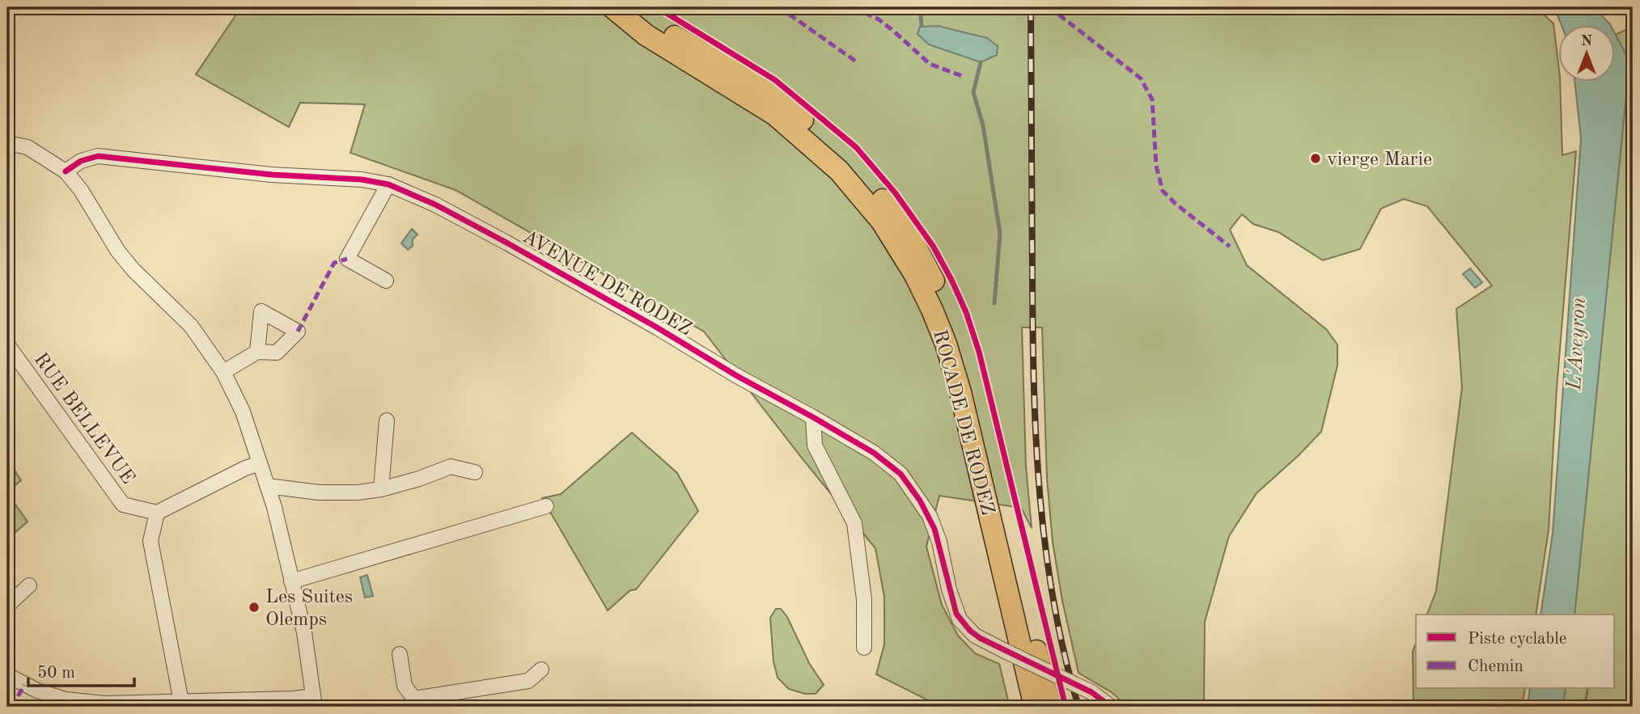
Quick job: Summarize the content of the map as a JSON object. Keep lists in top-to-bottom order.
{
  "streets": {
    "highway": ["ROCADE DE RODEZ"],
    "street": ["AVENUE DE RODEZ", "RUE BELLEVUE"]
  },
  "water": ["L'Aveyron"],
  "places": ["vierge Marie", "Les Suites Olemps"],
  "legend": ["Piste cyclable", "Chemin"],
  "scale_bar": "50 m",
  "north": "top"
}
